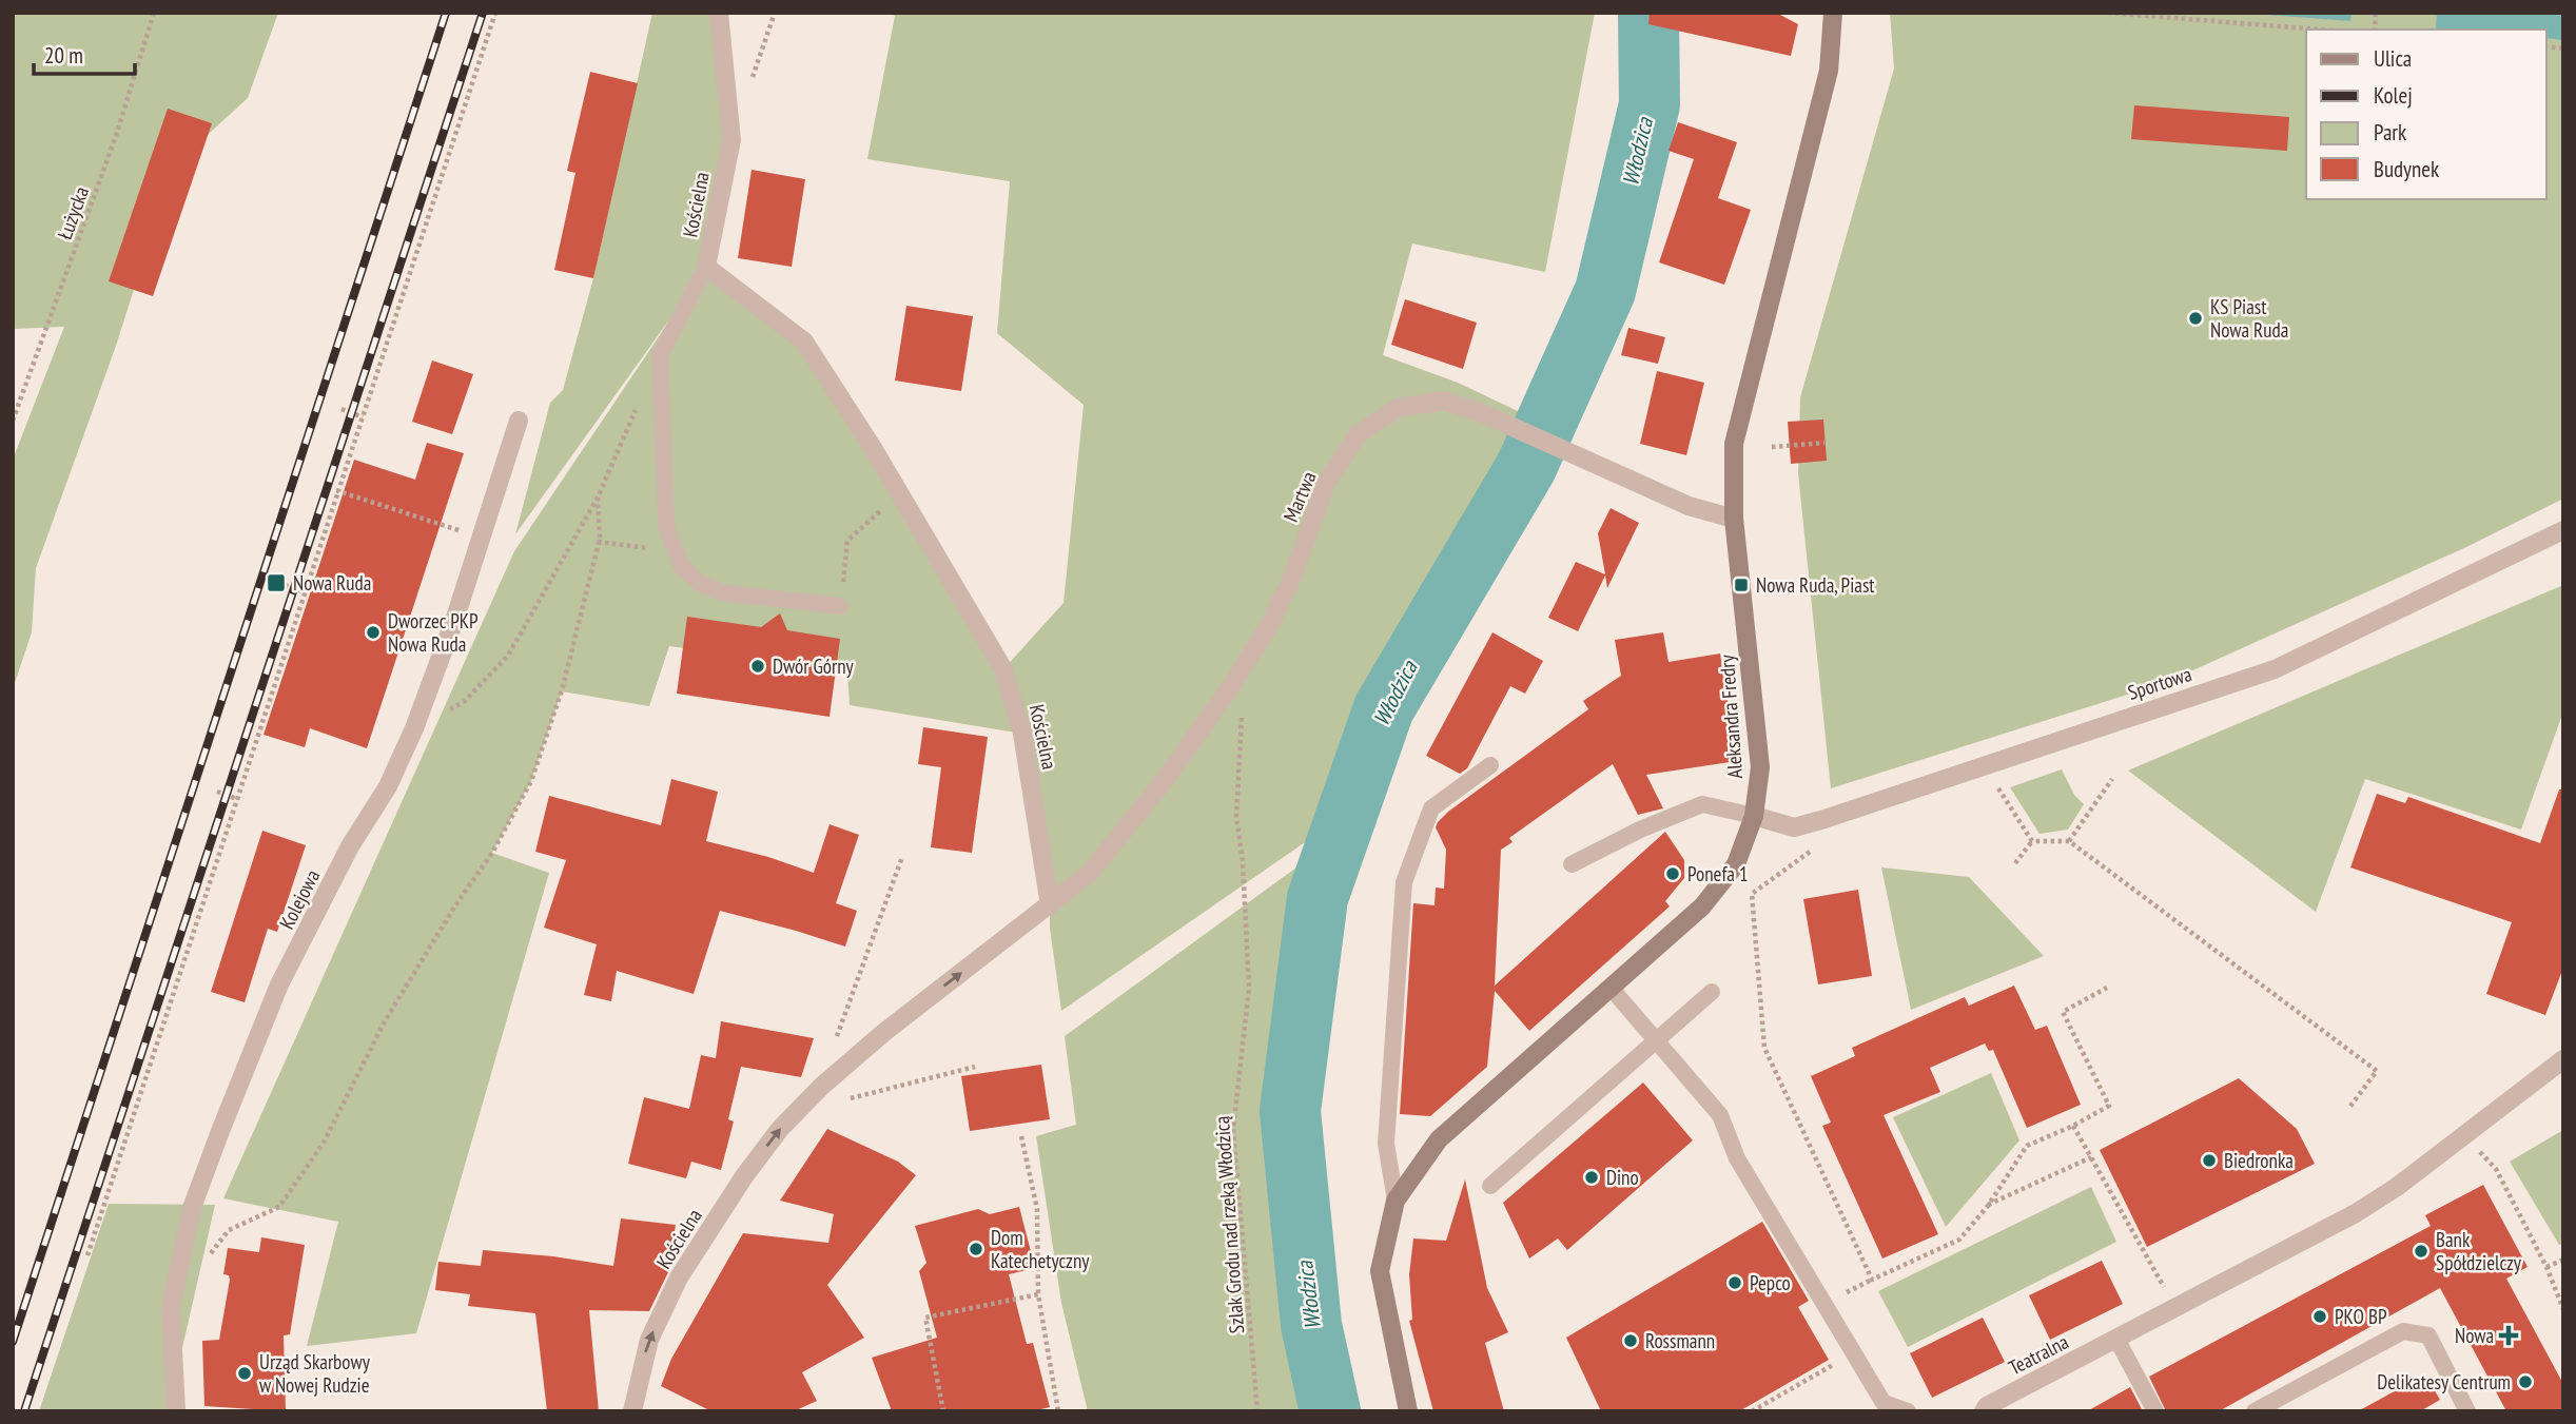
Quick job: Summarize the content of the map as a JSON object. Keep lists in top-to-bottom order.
{
  "streets": {
    "street": [
      "Kościelna",
      "Martwa",
      "Sportowa",
      "Aleksandra Fredry",
      "Kolejowa",
      "Teatralna"
    ],
    "path": ["Łużycka", "Szlak Grodu nad rzeką Włodzicą"]
  },
  "crossings": [
    ["Kościelna", "Martwa"],
    ["Martwa", "Aleksandra Fredry"],
    ["Sportowa", "Aleksandra Fredry"]
  ],
  "one_way": ["Kościelna"],
  "water": ["Włodzica"],
  "places": {
    "other": [
      "KS Piast Nowa Ruda",
      "Dworzec PKP Nowa Ruda",
      "Dwór Górny",
      "Ponefa 1",
      "Biedronka",
      "Dino",
      "Dom Katechetyczny",
      "Bank Spółdzielczy",
      "Pepco",
      "PKO BP",
      "Rossmann",
      "Urząd Skarbowy w Nowej Rudzie",
      "Delikatesy Centrum"
    ],
    "transit": ["Nowa Ruda", "Nowa Ruda, Piast"],
    "health": ["Nowa"]
  },
  "legend": [
    "Ulica",
    "Kolej",
    "Park",
    "Budynek"
  ],
  "scale_bar": "20 m"
}
